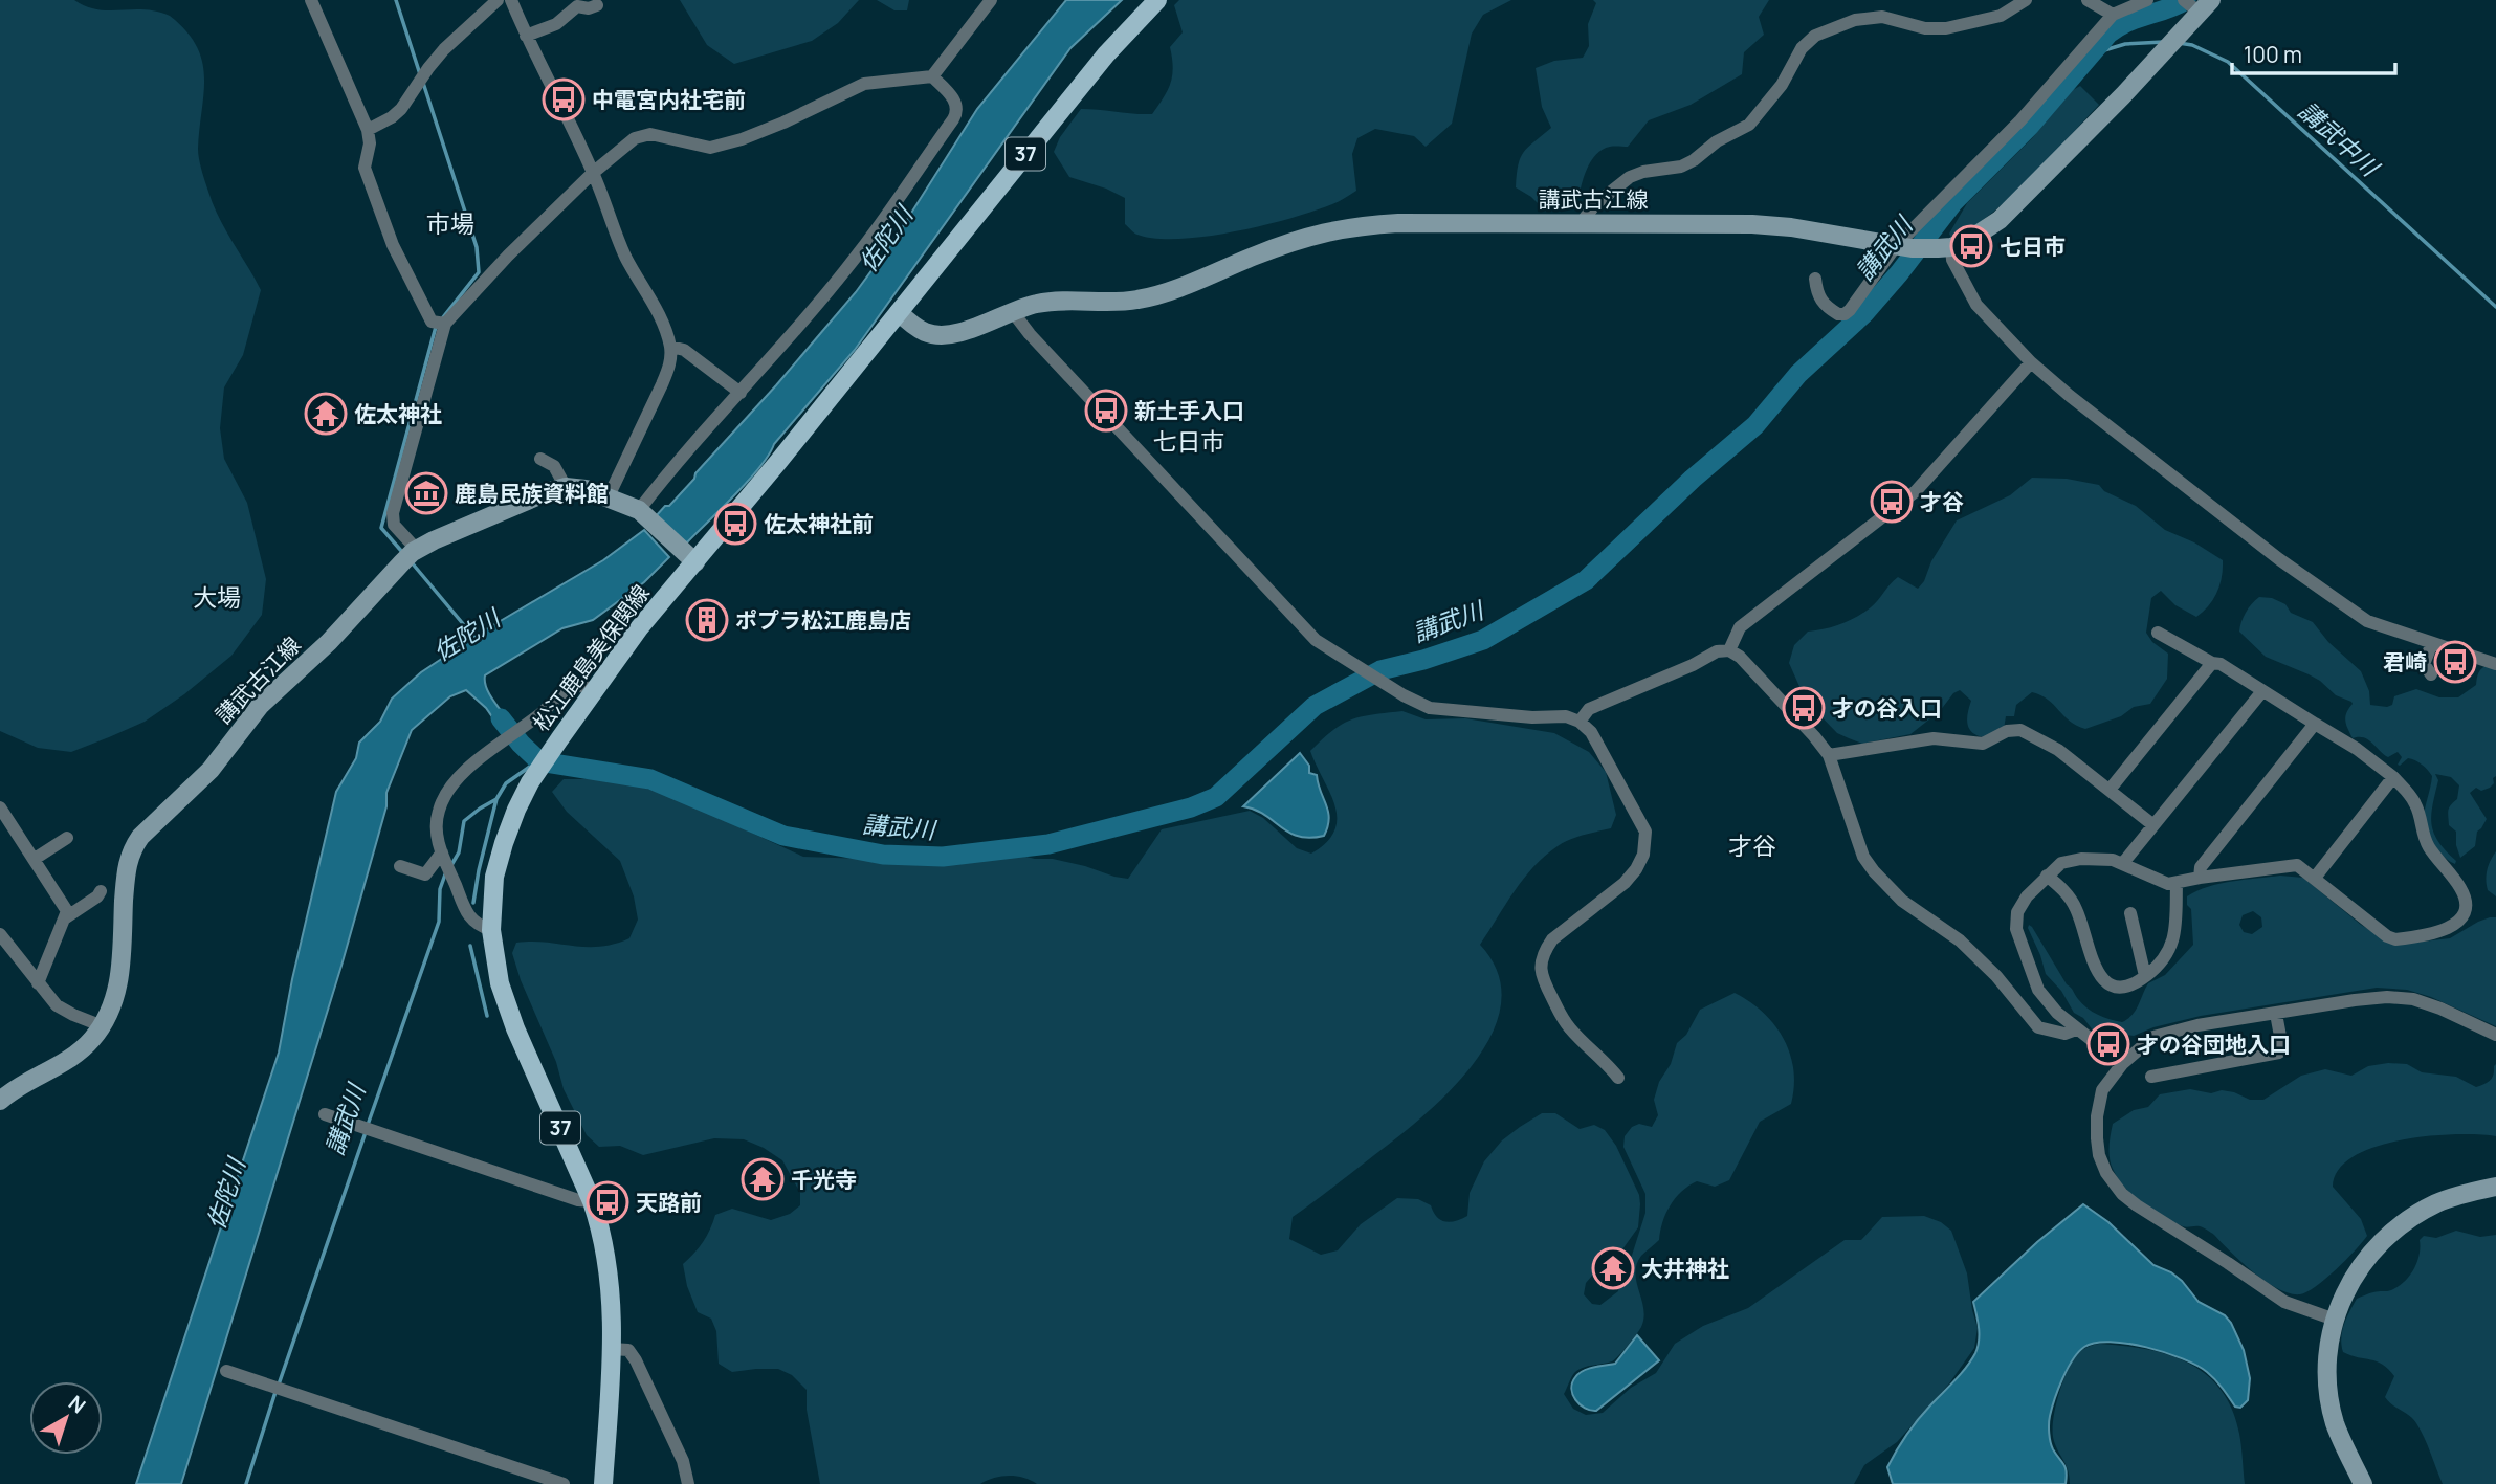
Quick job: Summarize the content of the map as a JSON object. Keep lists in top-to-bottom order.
{
  "streets": {
    "main road": ["37", "講武古江線", "松江鹿島美保関線"]
  },
  "crossings": [
    ["講武古江線", "松江鹿島美保関線"]
  ],
  "districts": [
    "市場",
    "七日市",
    "大場",
    "才谷"
  ],
  "water": ["講武中川", "佐陀川", "講武川"],
  "places": {
    "bus stop": [
      "中電宮内社宅前",
      "七日市",
      "新土手入口",
      "才谷",
      "佐太神社前",
      "君崎",
      "才の谷入口",
      "才の谷団地入口",
      "天路前"
    ],
    "temple": ["佐太神社", "千光寺", "大井神社"],
    "museum": ["鹿島民族資料館"],
    "building": ["ポプラ松江鹿島店"]
  },
  "scale_bar": "100 m",
  "north": "top right"
}
